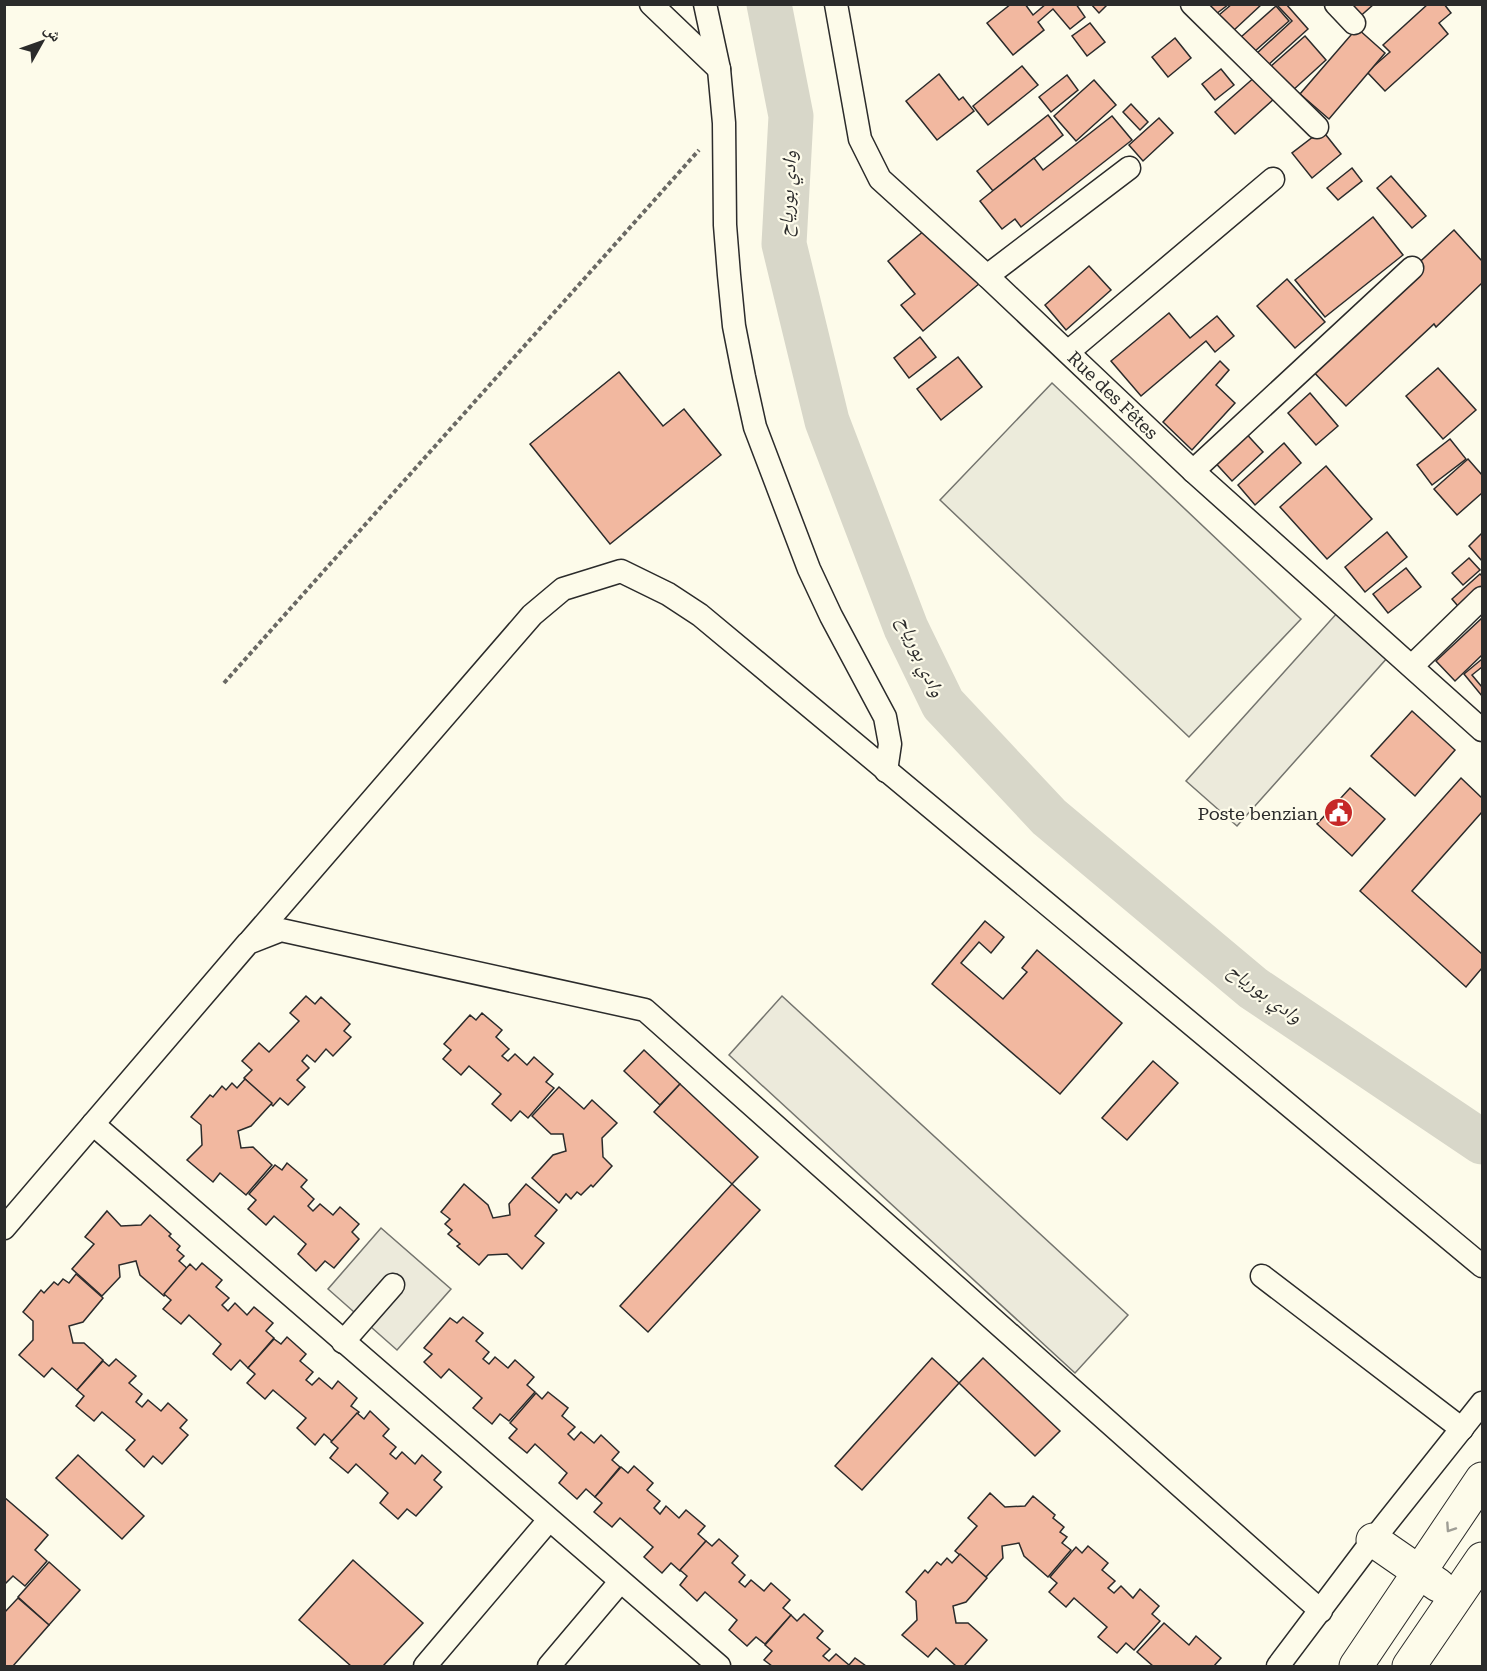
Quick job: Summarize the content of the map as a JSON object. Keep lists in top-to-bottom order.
{
  "streets": {
    "street": ["Rue des Fêtes"]
  },
  "water": ["وادي بورياح"],
  "places": {
    "public building": ["Poste benzian"]
  },
  "north": "top right"
}
